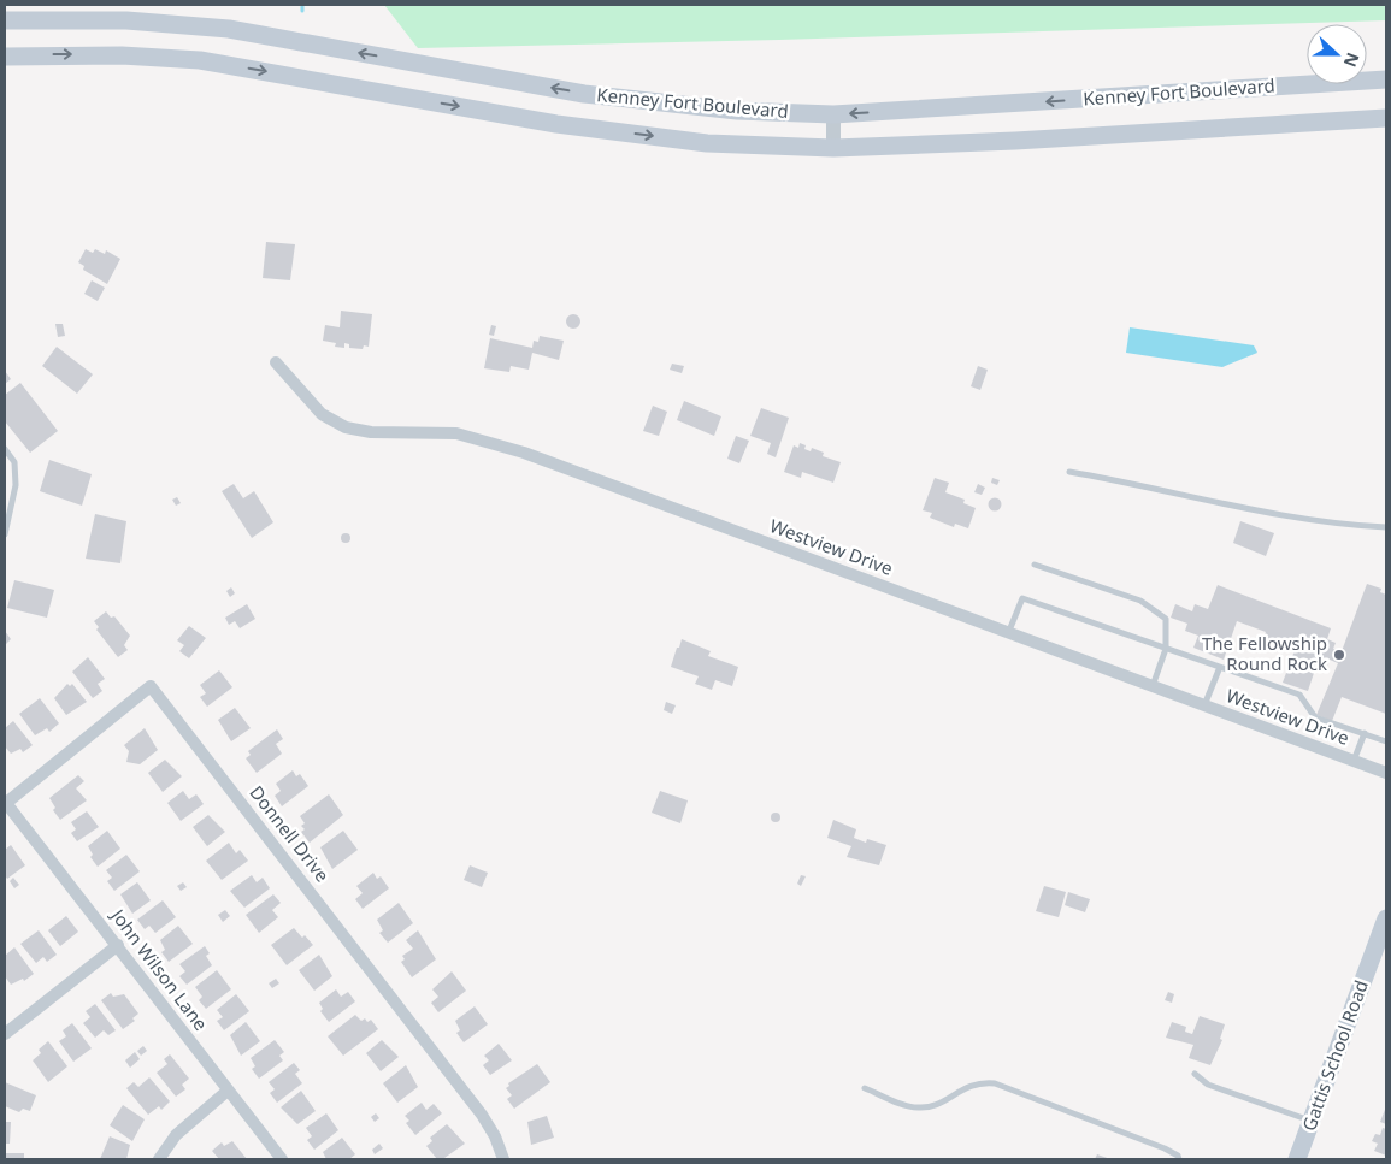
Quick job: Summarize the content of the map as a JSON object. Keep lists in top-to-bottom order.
{
  "streets": {
    "main road": ["Kenney Fort Boulevard", "Gattis School Road"],
    "street": ["Westview Drive", "Donnell Drive", "John Wilson Lane"]
  },
  "crossings": [
    ["Donnell Drive", "John Wilson Lane"]
  ],
  "places": ["The Fellowship Round Rock"],
  "north": "right"
}
